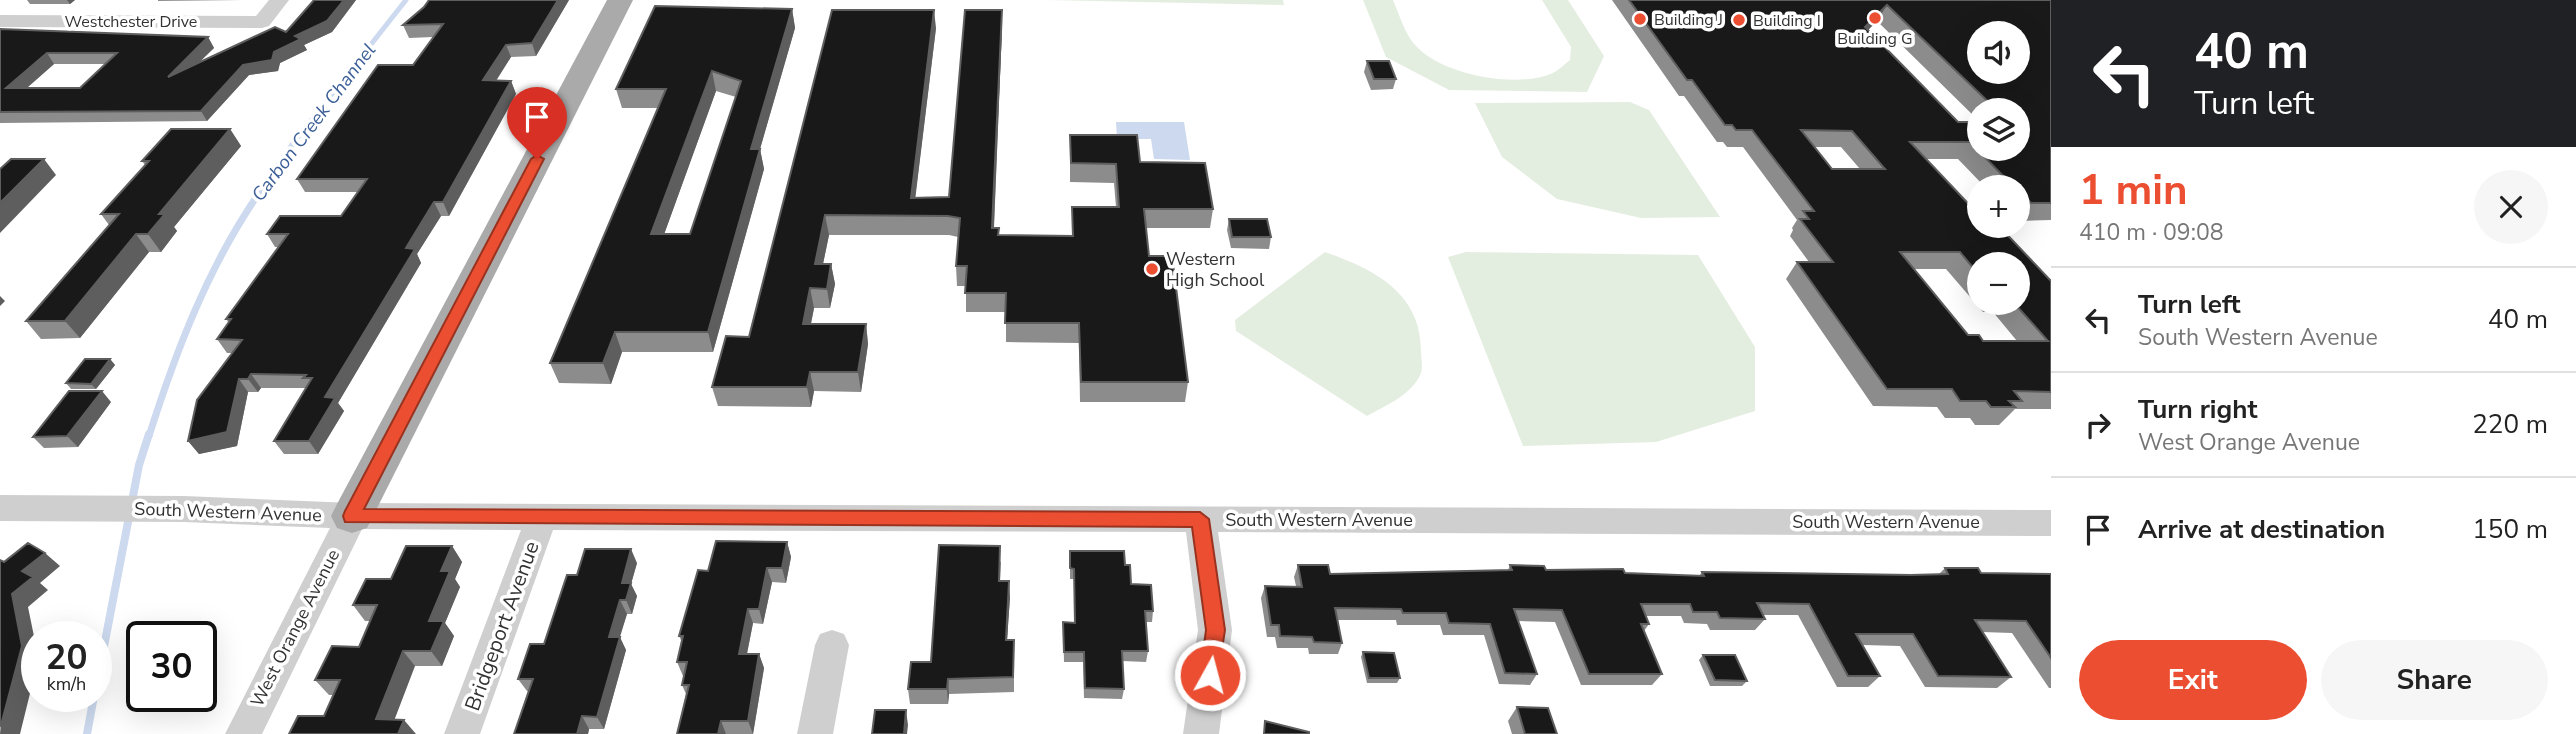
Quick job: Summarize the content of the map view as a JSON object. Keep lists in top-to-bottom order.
{
  "streets": {
    "main road": ["West Orange Avenue"],
    "street": ["Westchester Drive", "South Western Avenue", "Bridgeport Avenue"]
  },
  "crossings": [
    ["South Western Avenue", "Bridgeport Avenue"],
    ["South Western Avenue", "West Orange Avenue"]
  ],
  "water": ["Carbon Creek Channel"],
  "places": [
    "Building G",
    "Building J",
    "Building I",
    "Western High School"
  ],
  "page": {
    "turn": ["40 m", "Turn left"],
    "map_buttons": ["+", "−"],
    "heading": ["1 min", "410 m · 09:08"],
    "list": [
      {
        "name": "Turn left",
        "note": "South Western Avenue",
        "value": "40 m"
      },
      {
        "name": "Turn right",
        "note": "West Orange Avenue",
        "value": "220 m"
      },
      {
        "name": "Arrive at destination",
        "value": "150 m"
      }
    ],
    "speed": "20 km/h",
    "limit": "30",
    "buttons": ["Exit", "Share"]
  }
}
